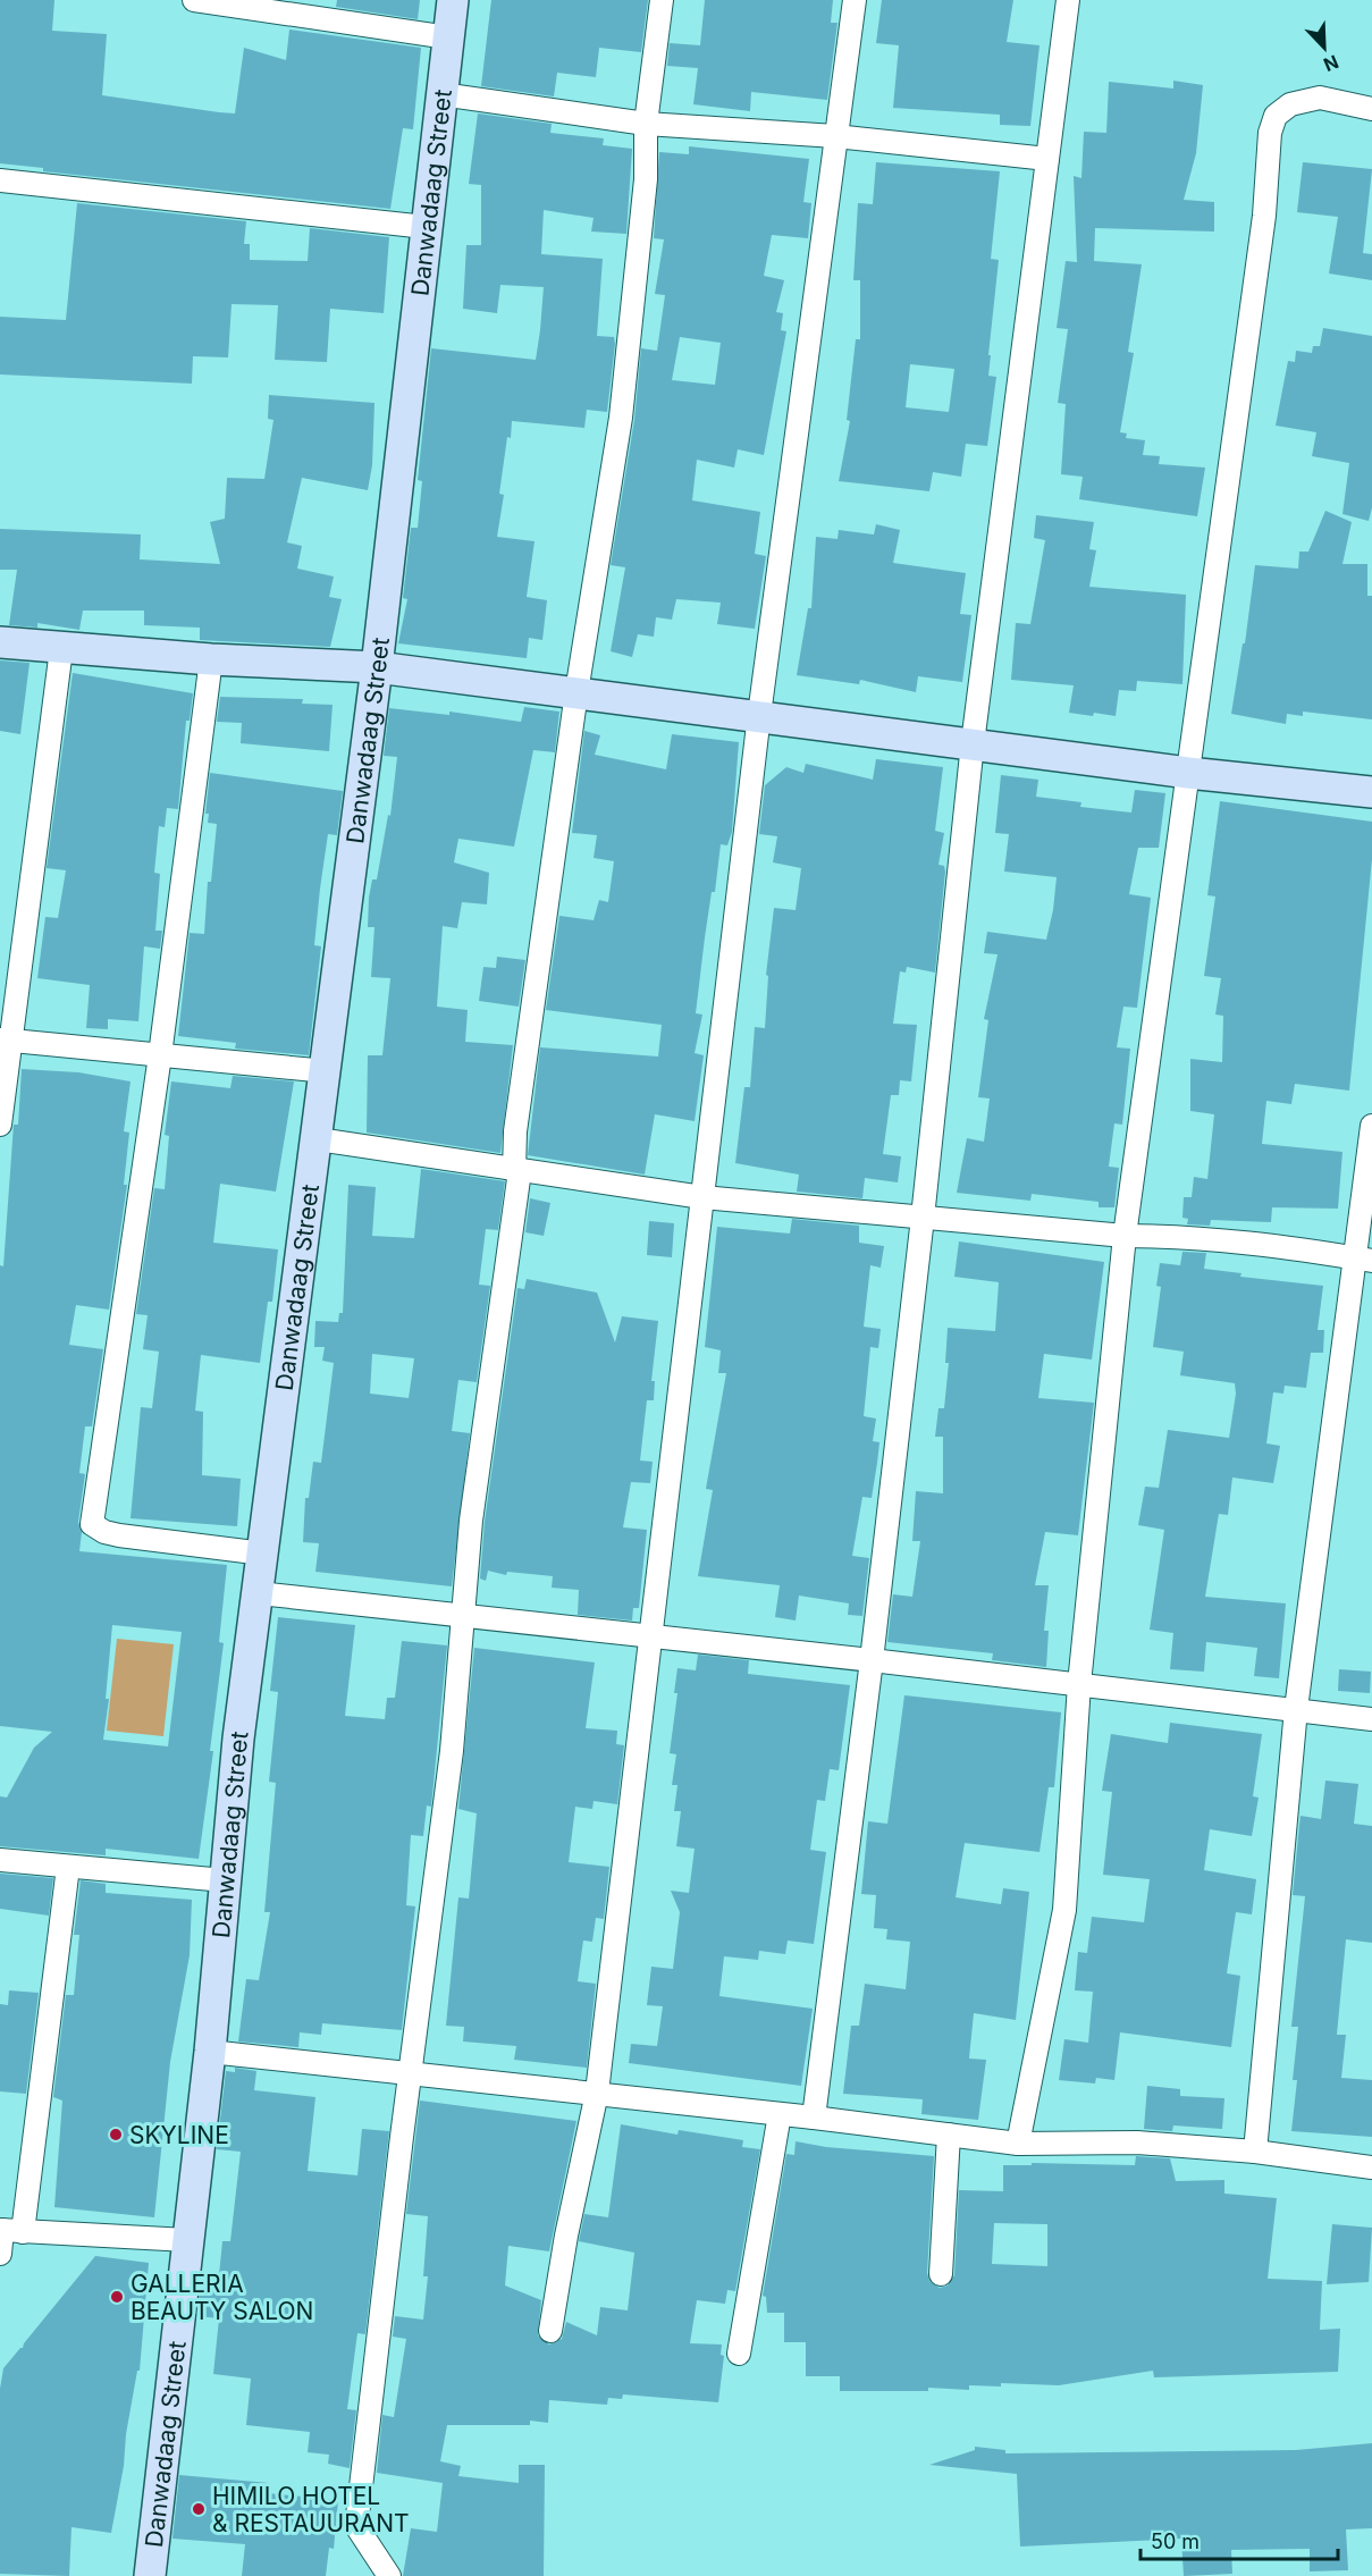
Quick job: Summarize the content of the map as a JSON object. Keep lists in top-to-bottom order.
{
  "streets": {
    "street": ["Danwadaag Street"]
  },
  "places": ["SKYLINE", "GALLERIA BEAUTY SALON", "HIMILO HOTEL & RESTAUURANT"],
  "scale_bar": "50 m",
  "north": "bottom right"
}
